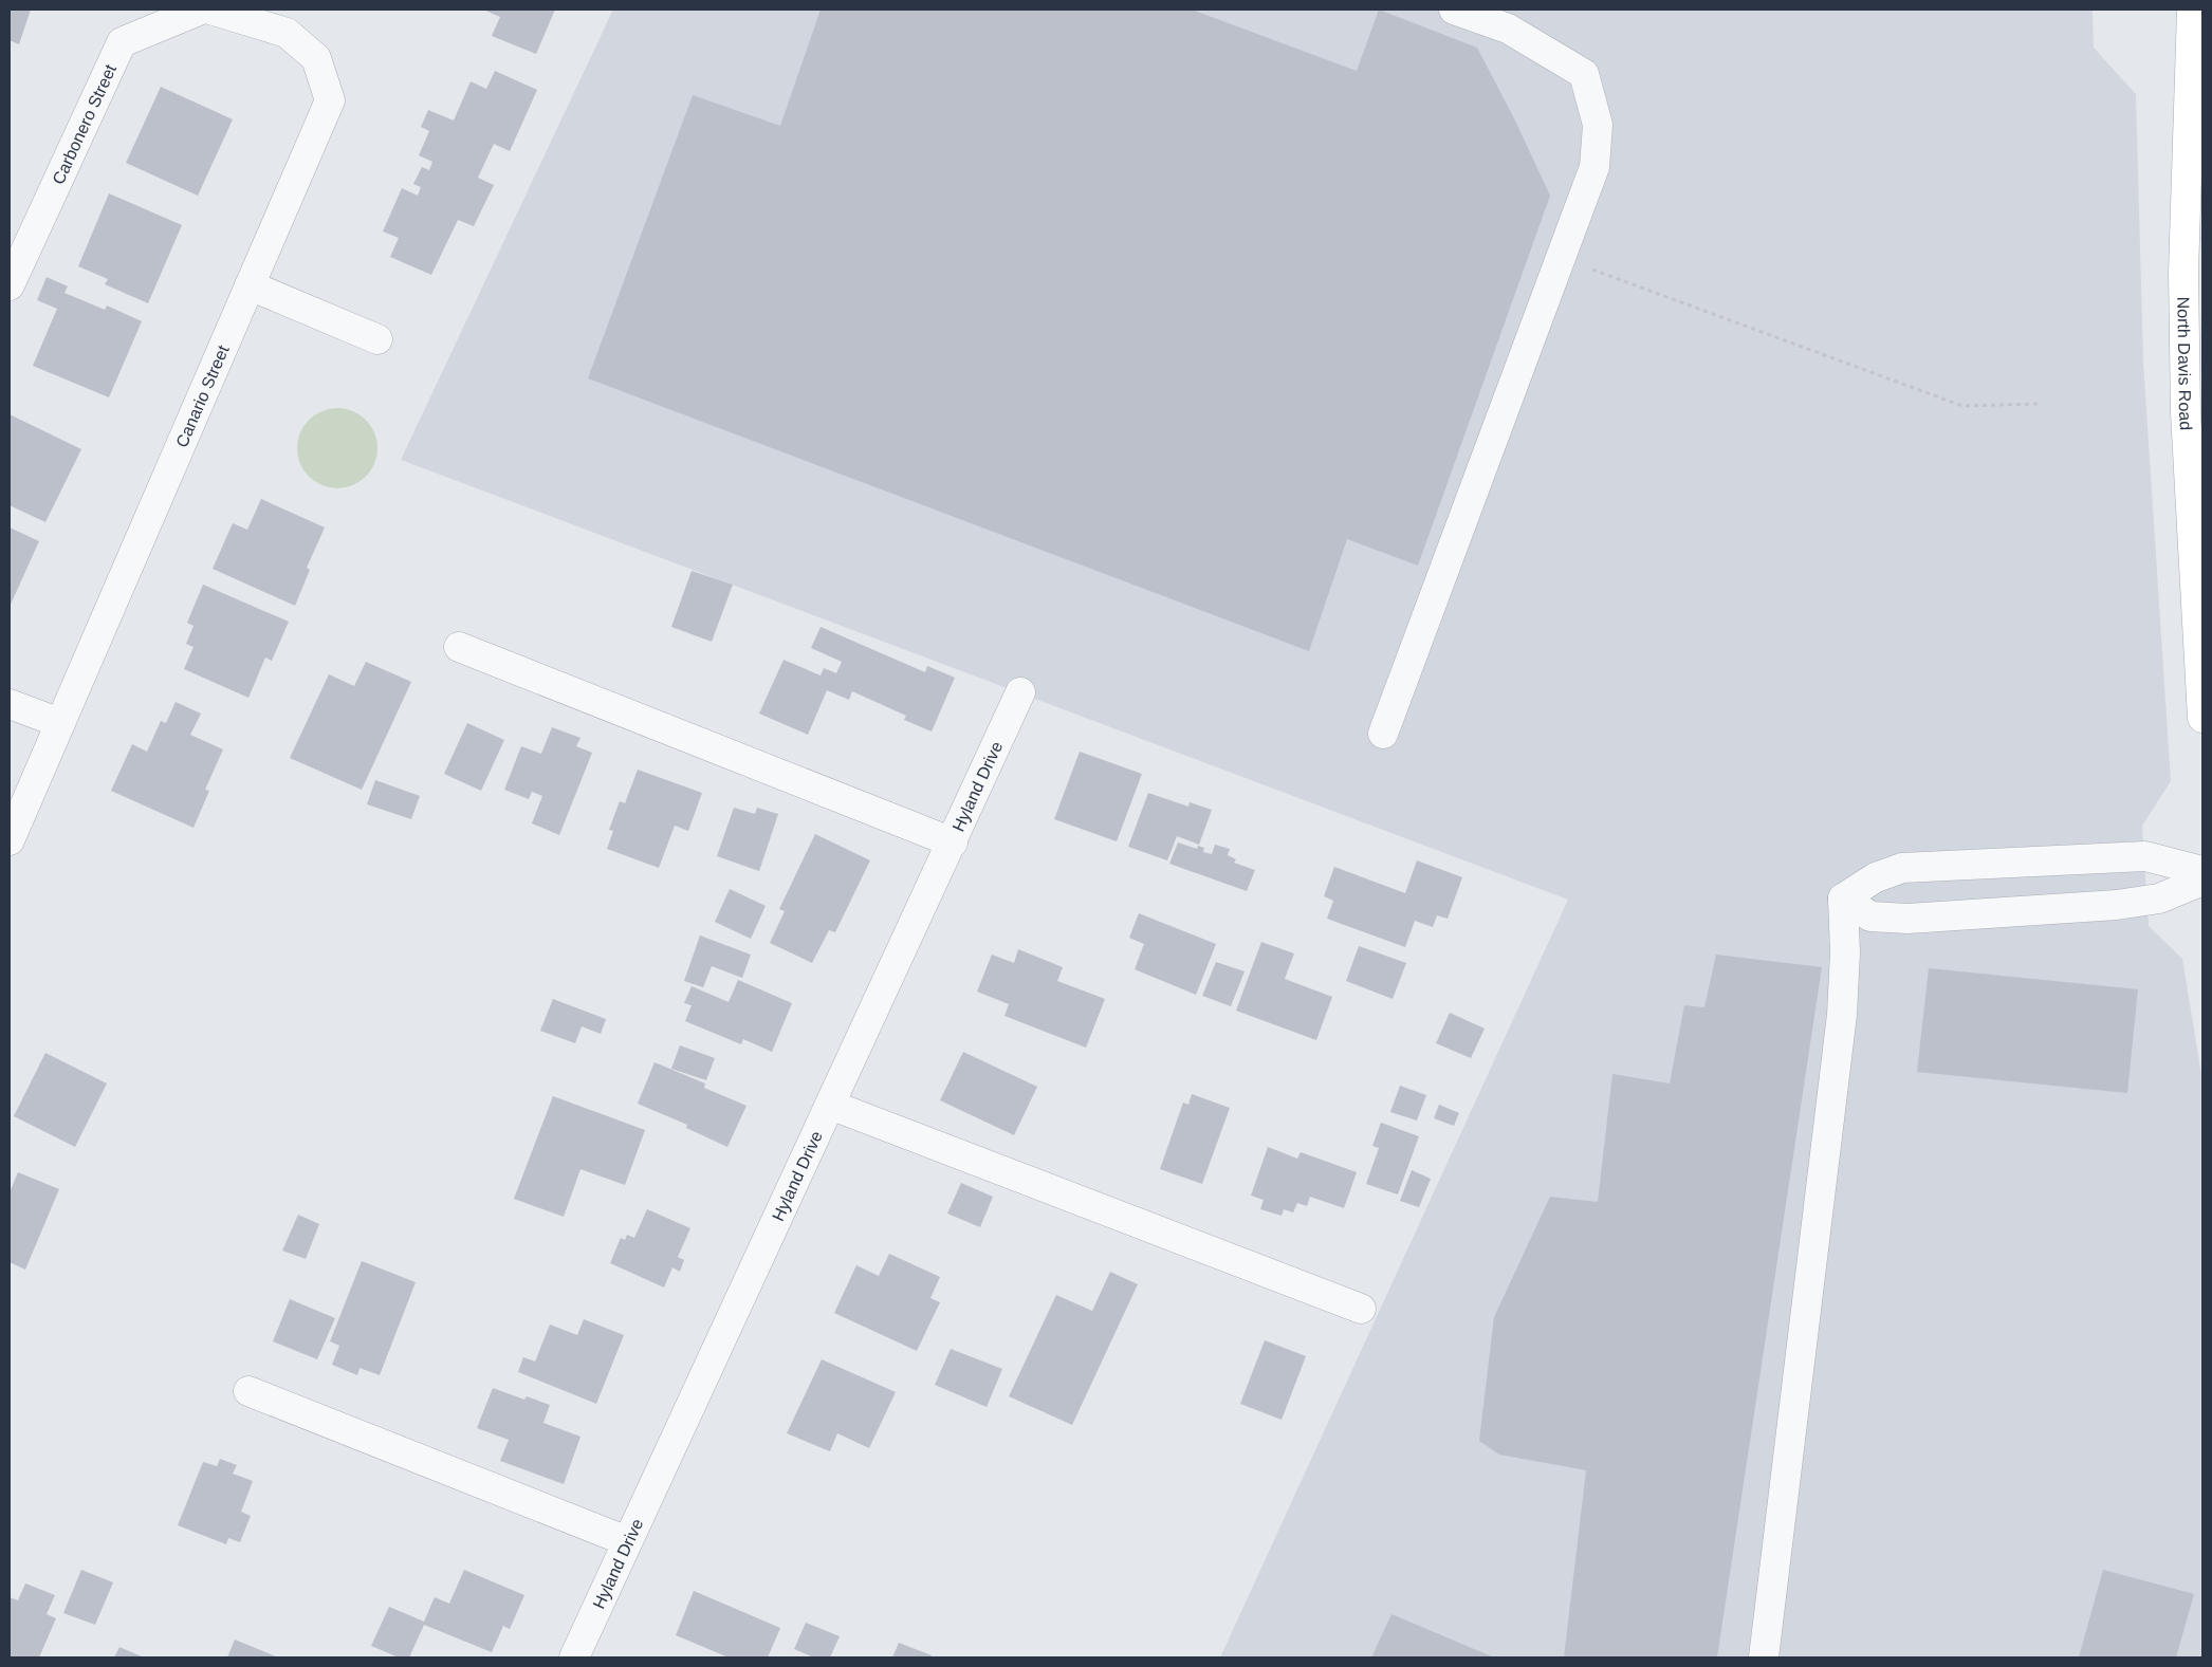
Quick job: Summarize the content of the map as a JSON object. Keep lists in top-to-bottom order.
{
  "streets": {
    "main road": ["North Davis Road"],
    "street": ["Carbonero Street", "Canario Street", "Hyland Drive"]
  }
}
